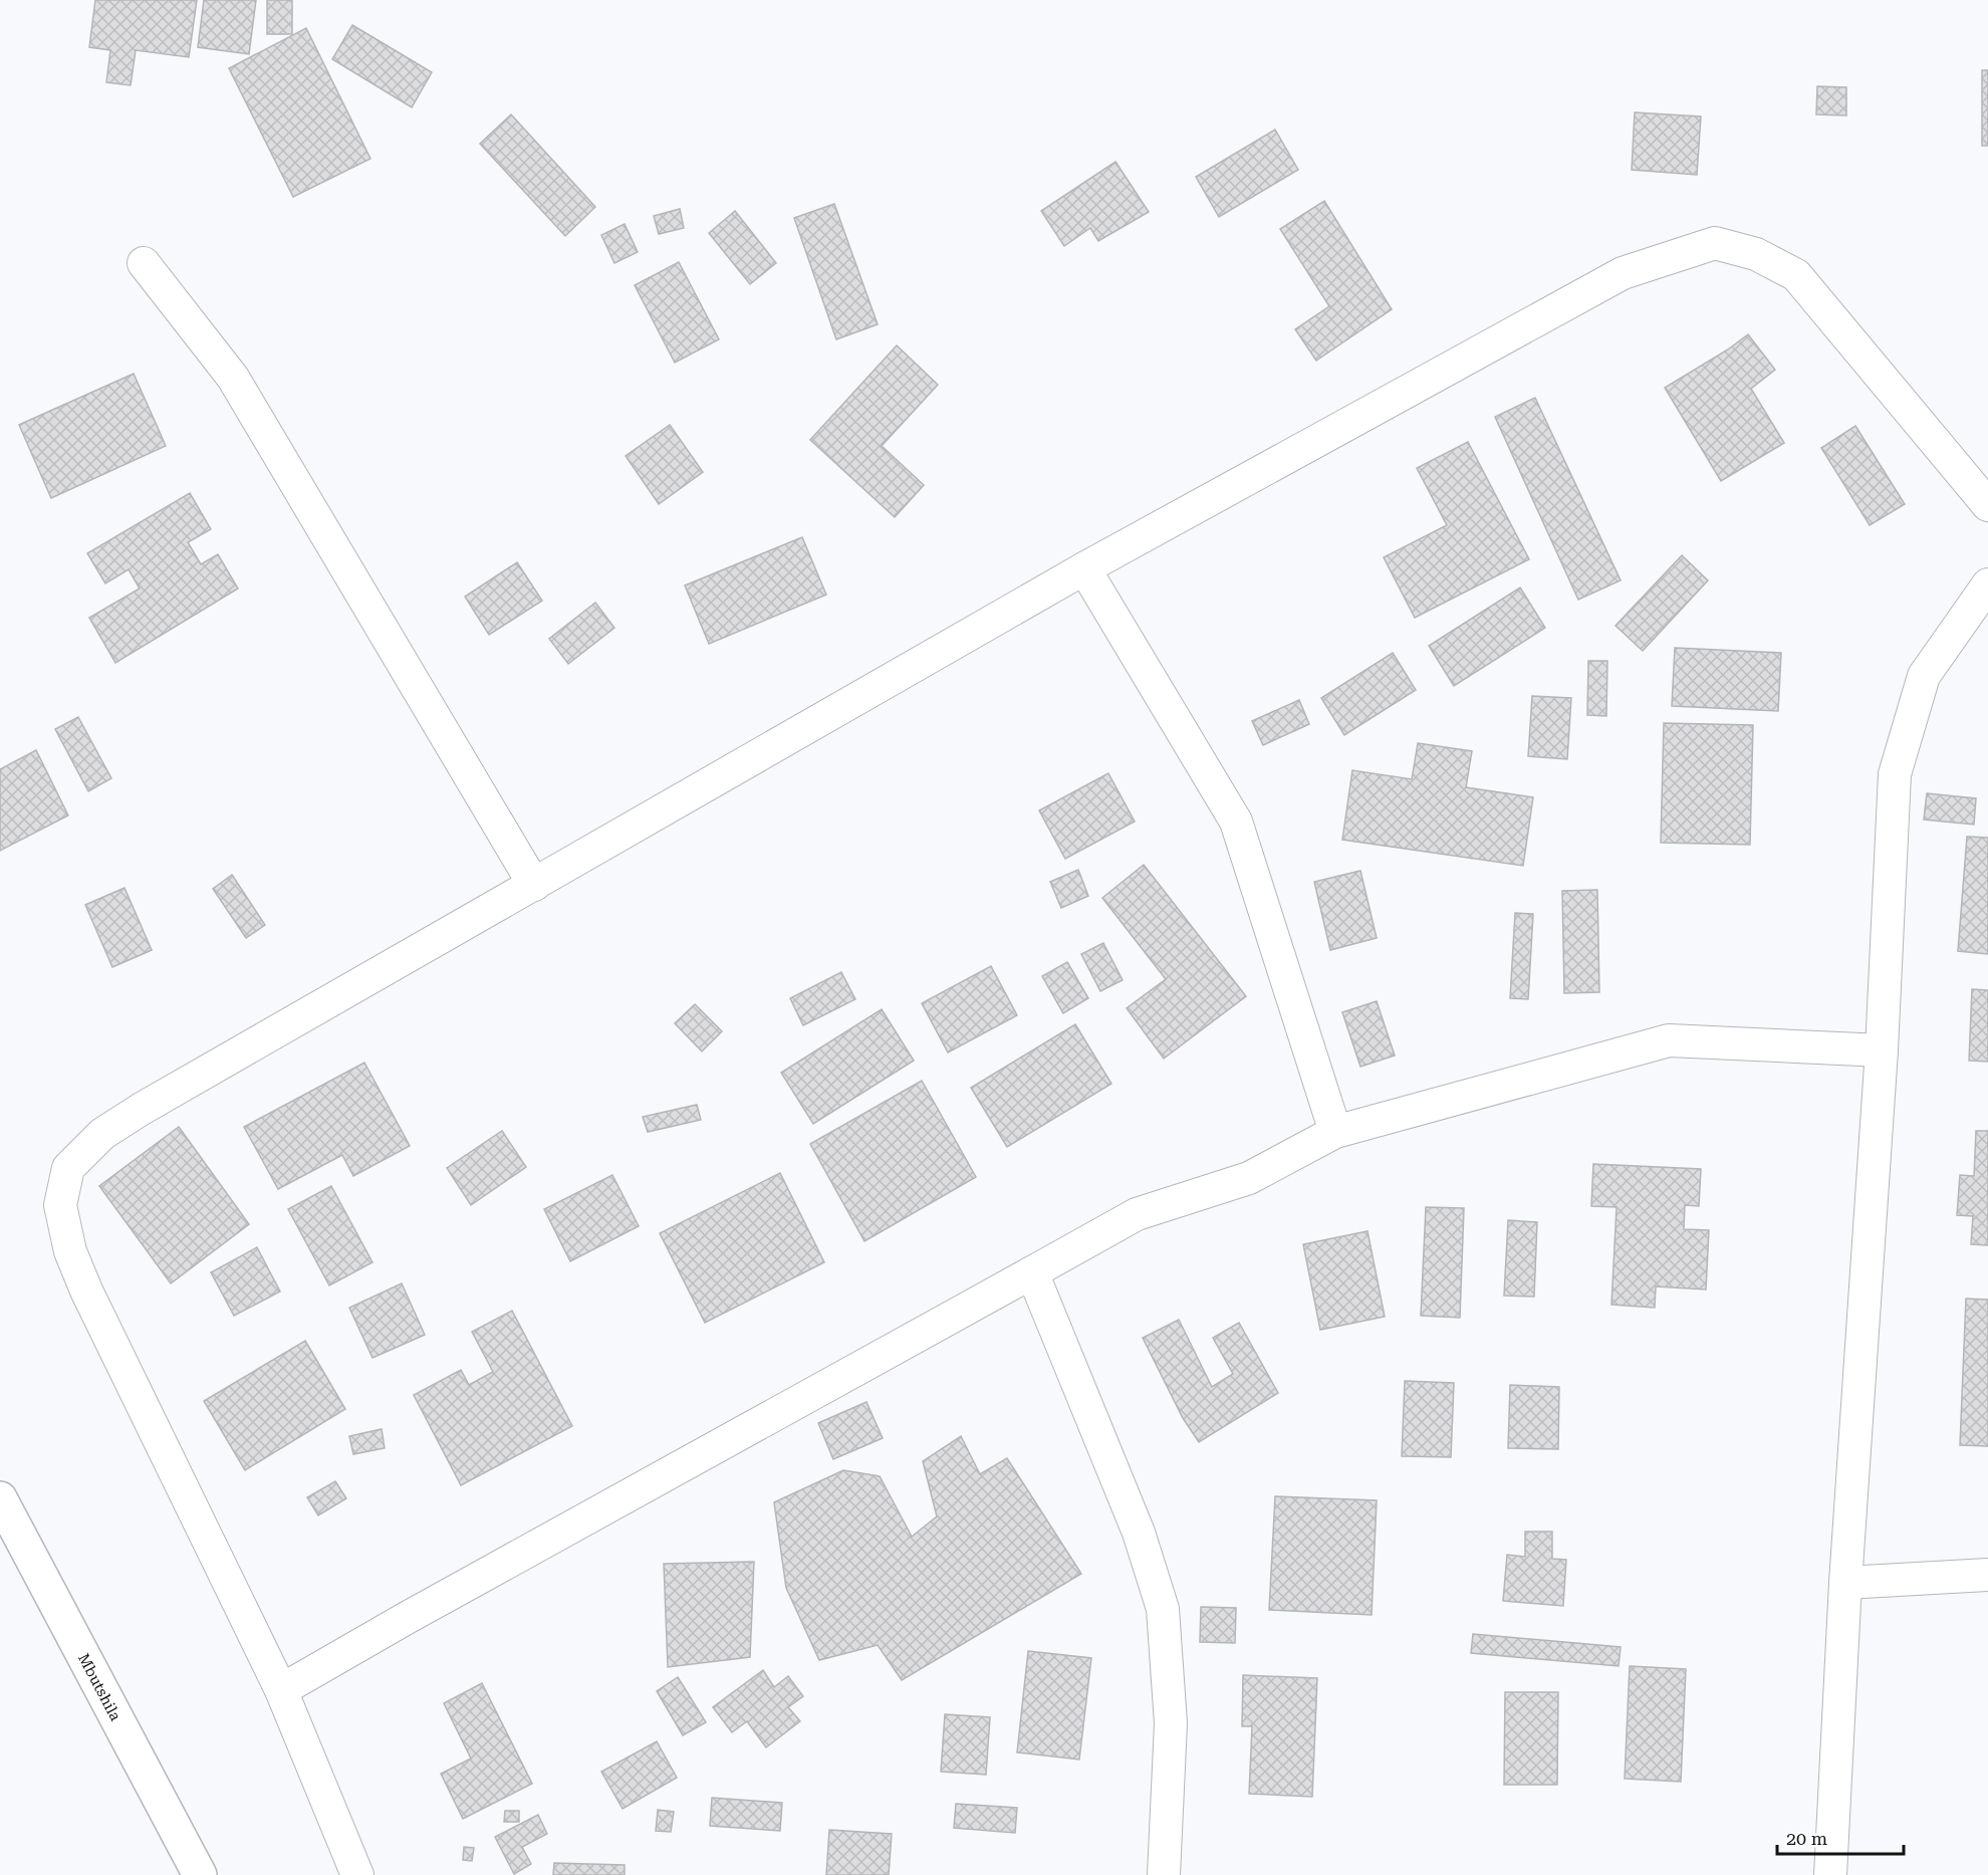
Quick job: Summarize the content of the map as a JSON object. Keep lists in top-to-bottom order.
{
  "streets": {
    "street": ["Mbutshila"]
  },
  "scale_bar": "20 m"
}
